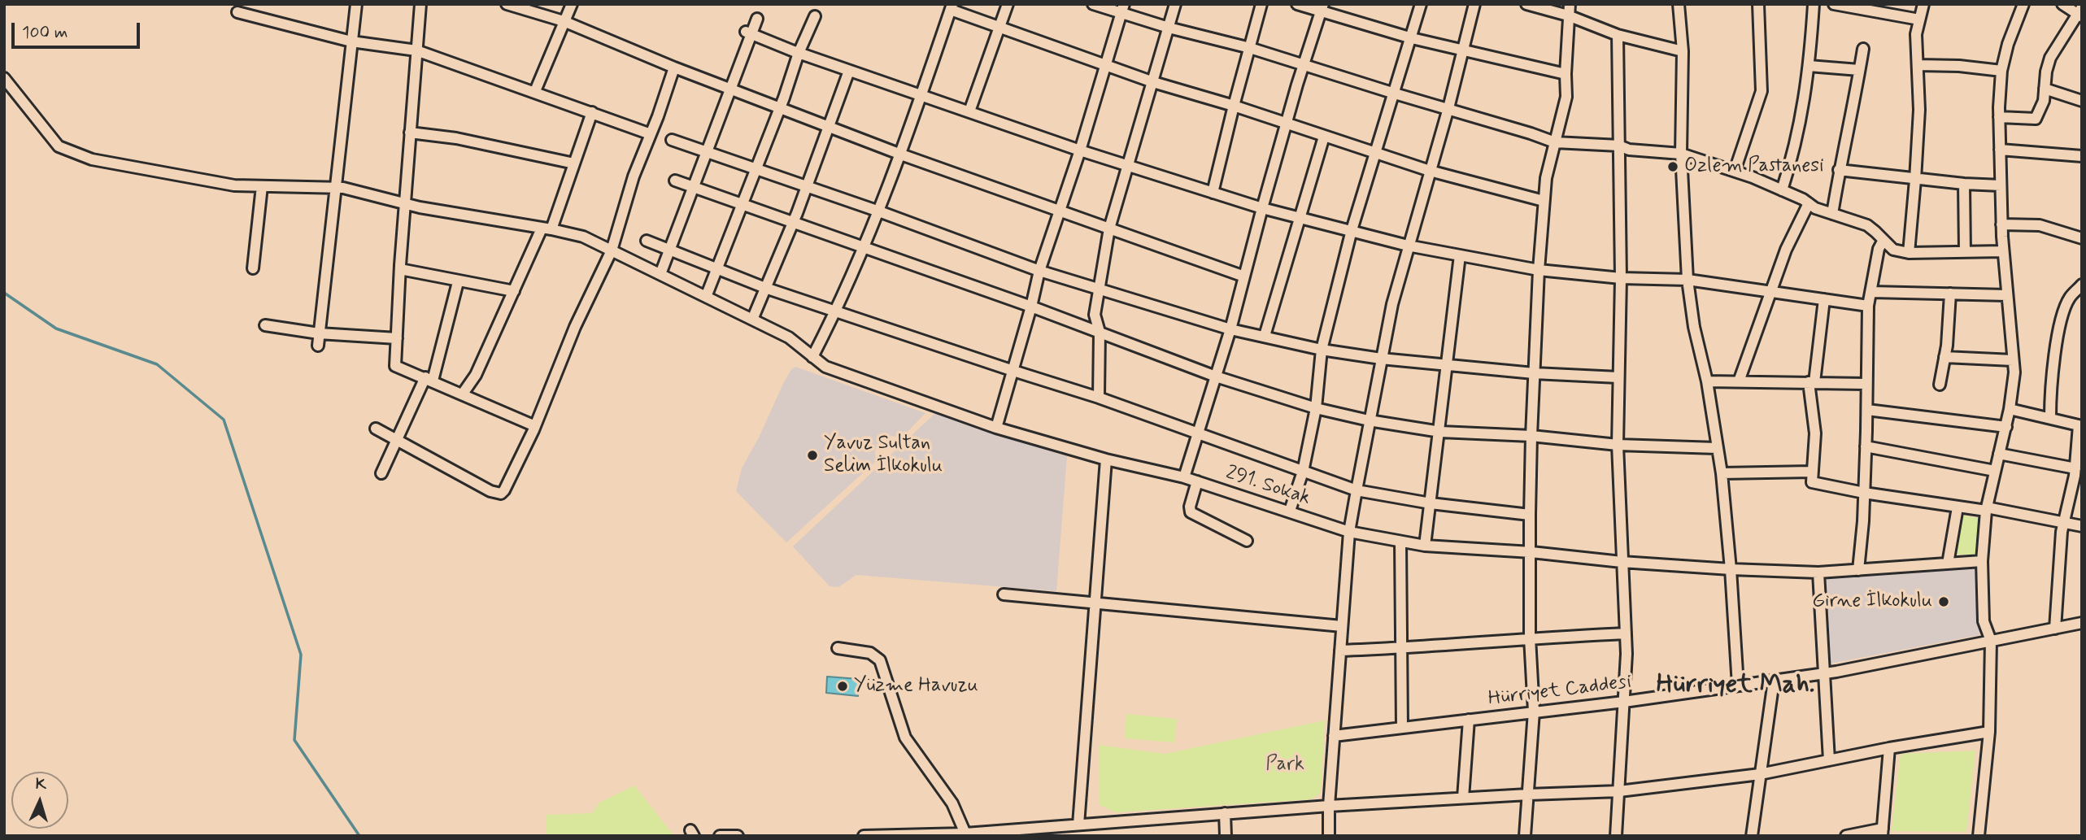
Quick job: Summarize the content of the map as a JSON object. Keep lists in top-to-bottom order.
{
  "streets": {
    "street": ["291. Sokak", "Hürriyet Caddesi"]
  },
  "districts": ["Hürriyet Mah."],
  "parks": ["Park"],
  "places": [
    "Ozlem Pastanesi",
    "Yavuz Sultan Selim İlkokulu",
    "Girne İlkokulu",
    "Yüzme Havuzu"
  ],
  "scale_bar": "100 m",
  "north": "top"
}
